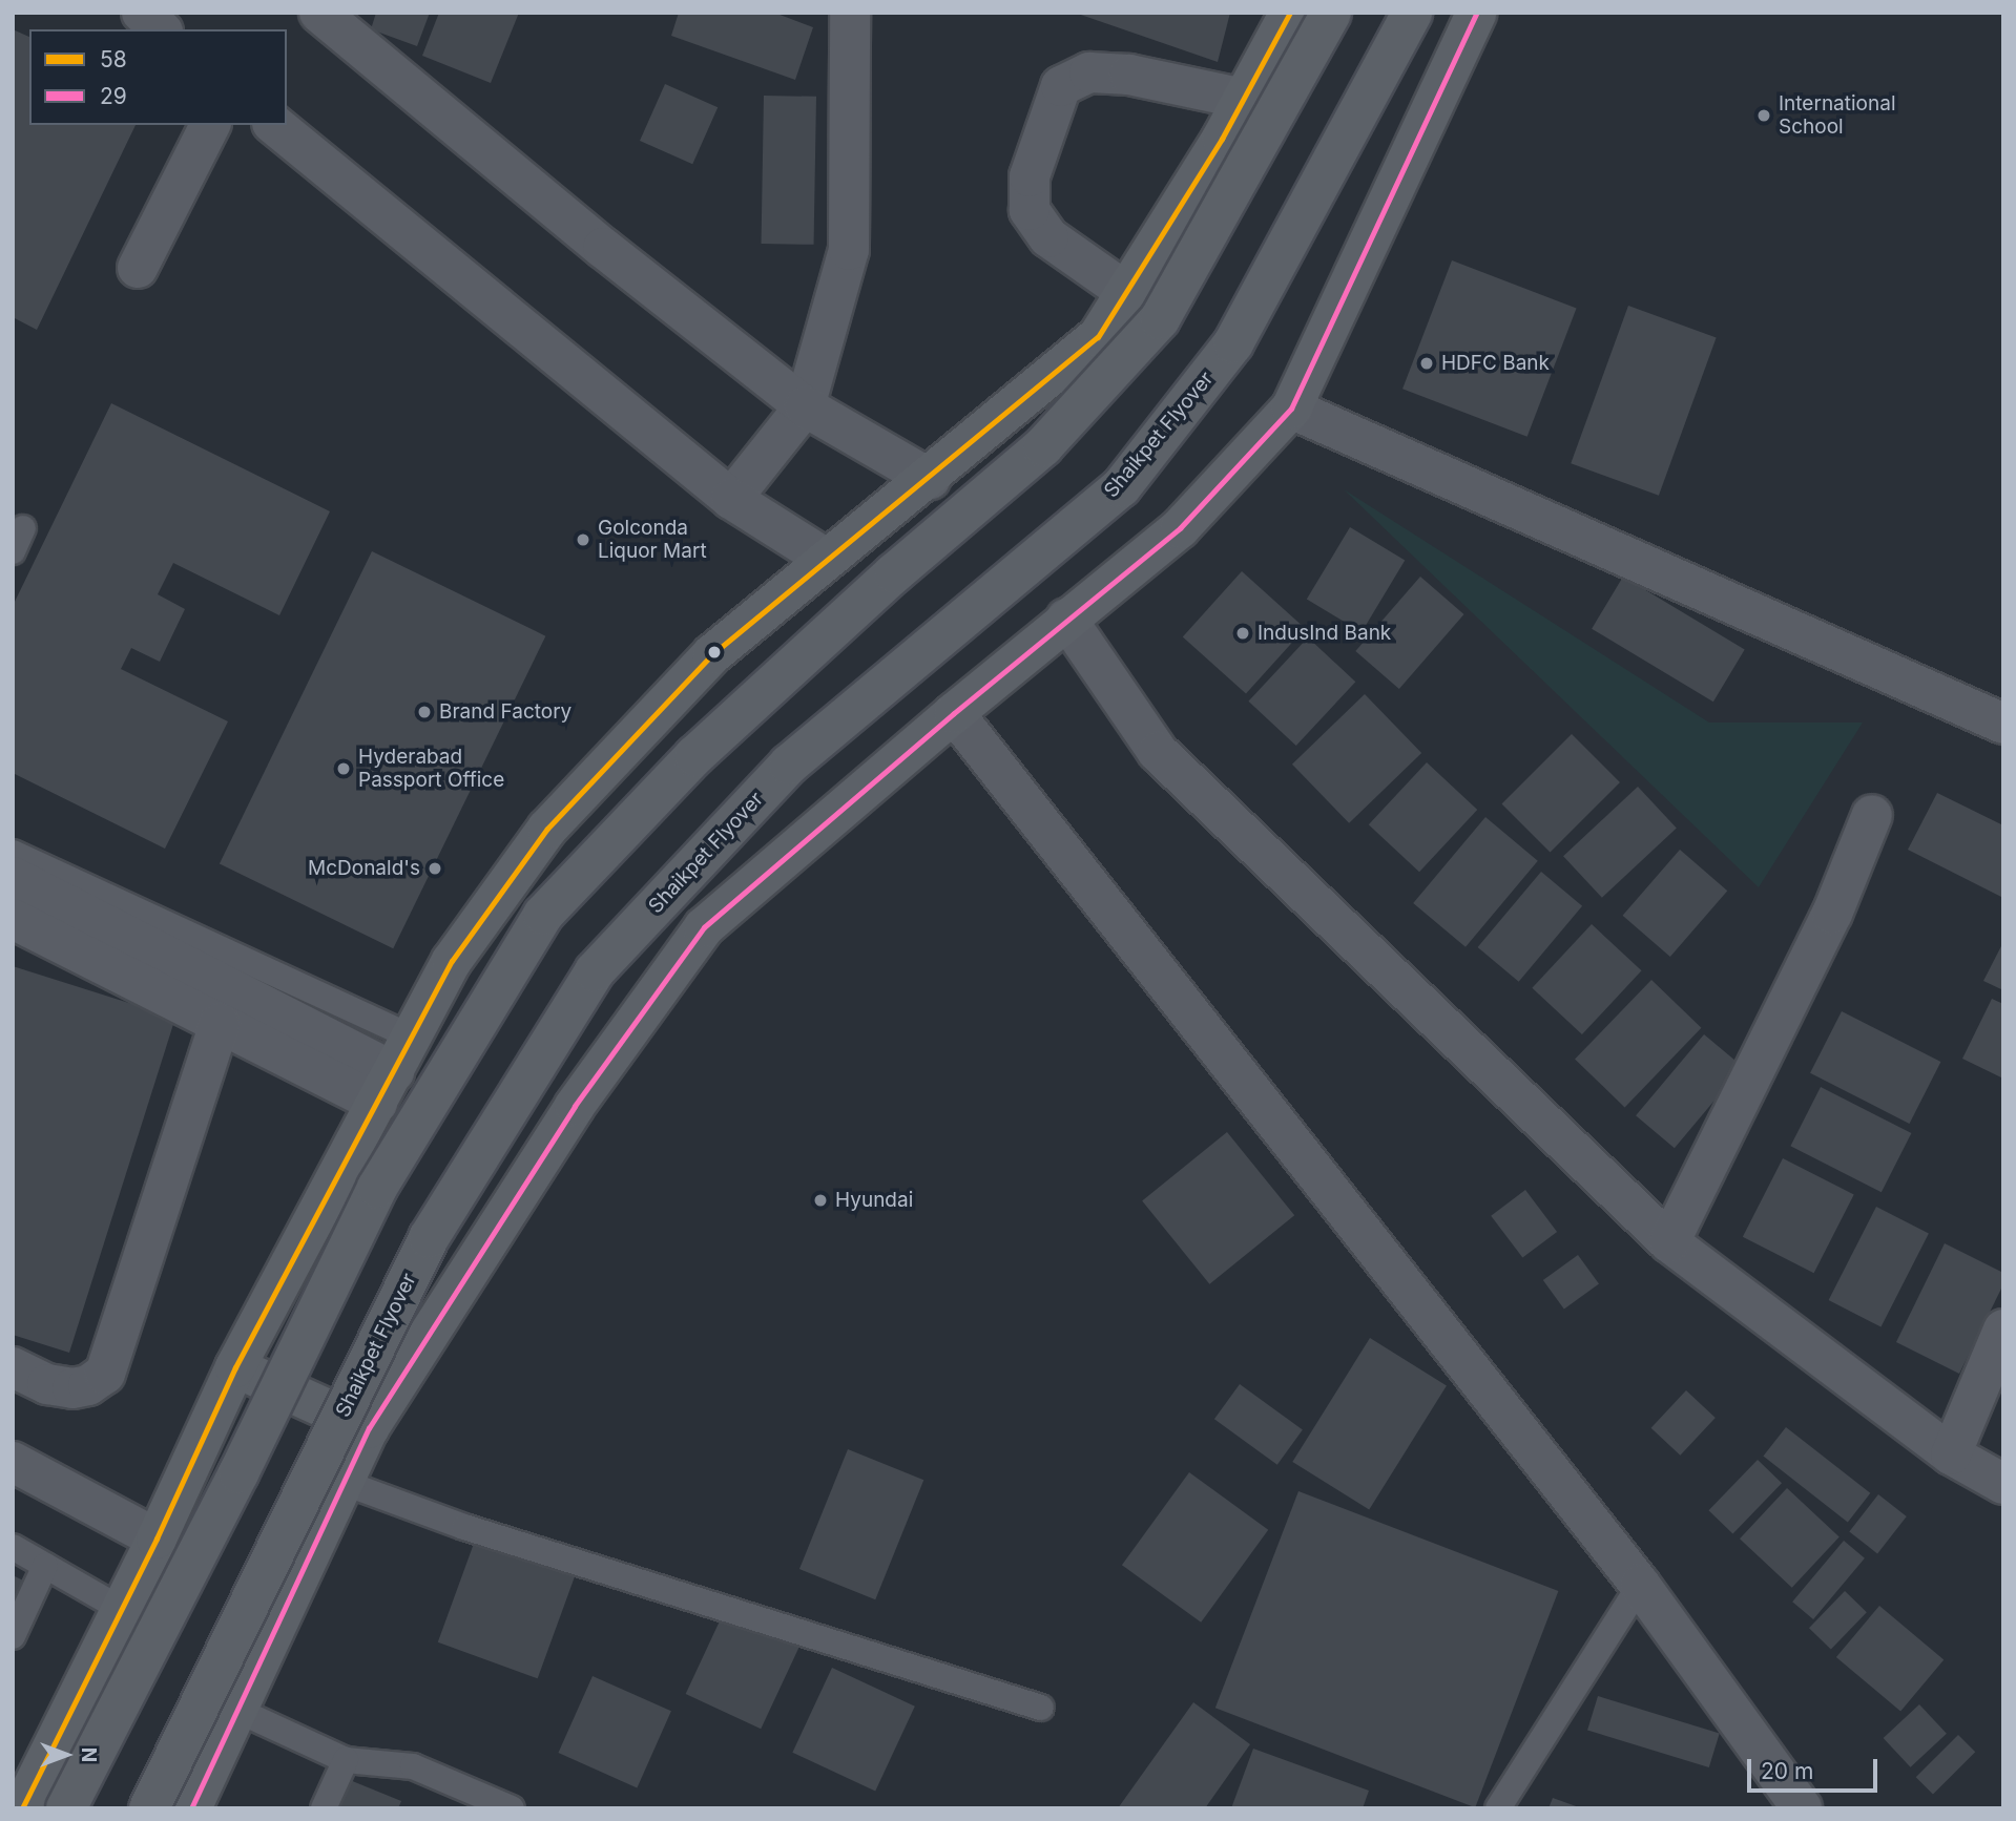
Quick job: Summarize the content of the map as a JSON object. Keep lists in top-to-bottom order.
{
  "streets": {
    "main road": ["Shaikpet Flyover"]
  },
  "places": [
    "International School",
    "HDFC Bank",
    "Golconda Liquor Mart",
    "IndusInd Bank",
    "Brand Factory",
    "Hyderabad Passport Office",
    "McDonald's",
    "Hyundai"
  ],
  "lines": ["transit line 58", "transit line 29"],
  "legend": ["58", "29"],
  "scale_bar": "20 m",
  "north": "right"
}
